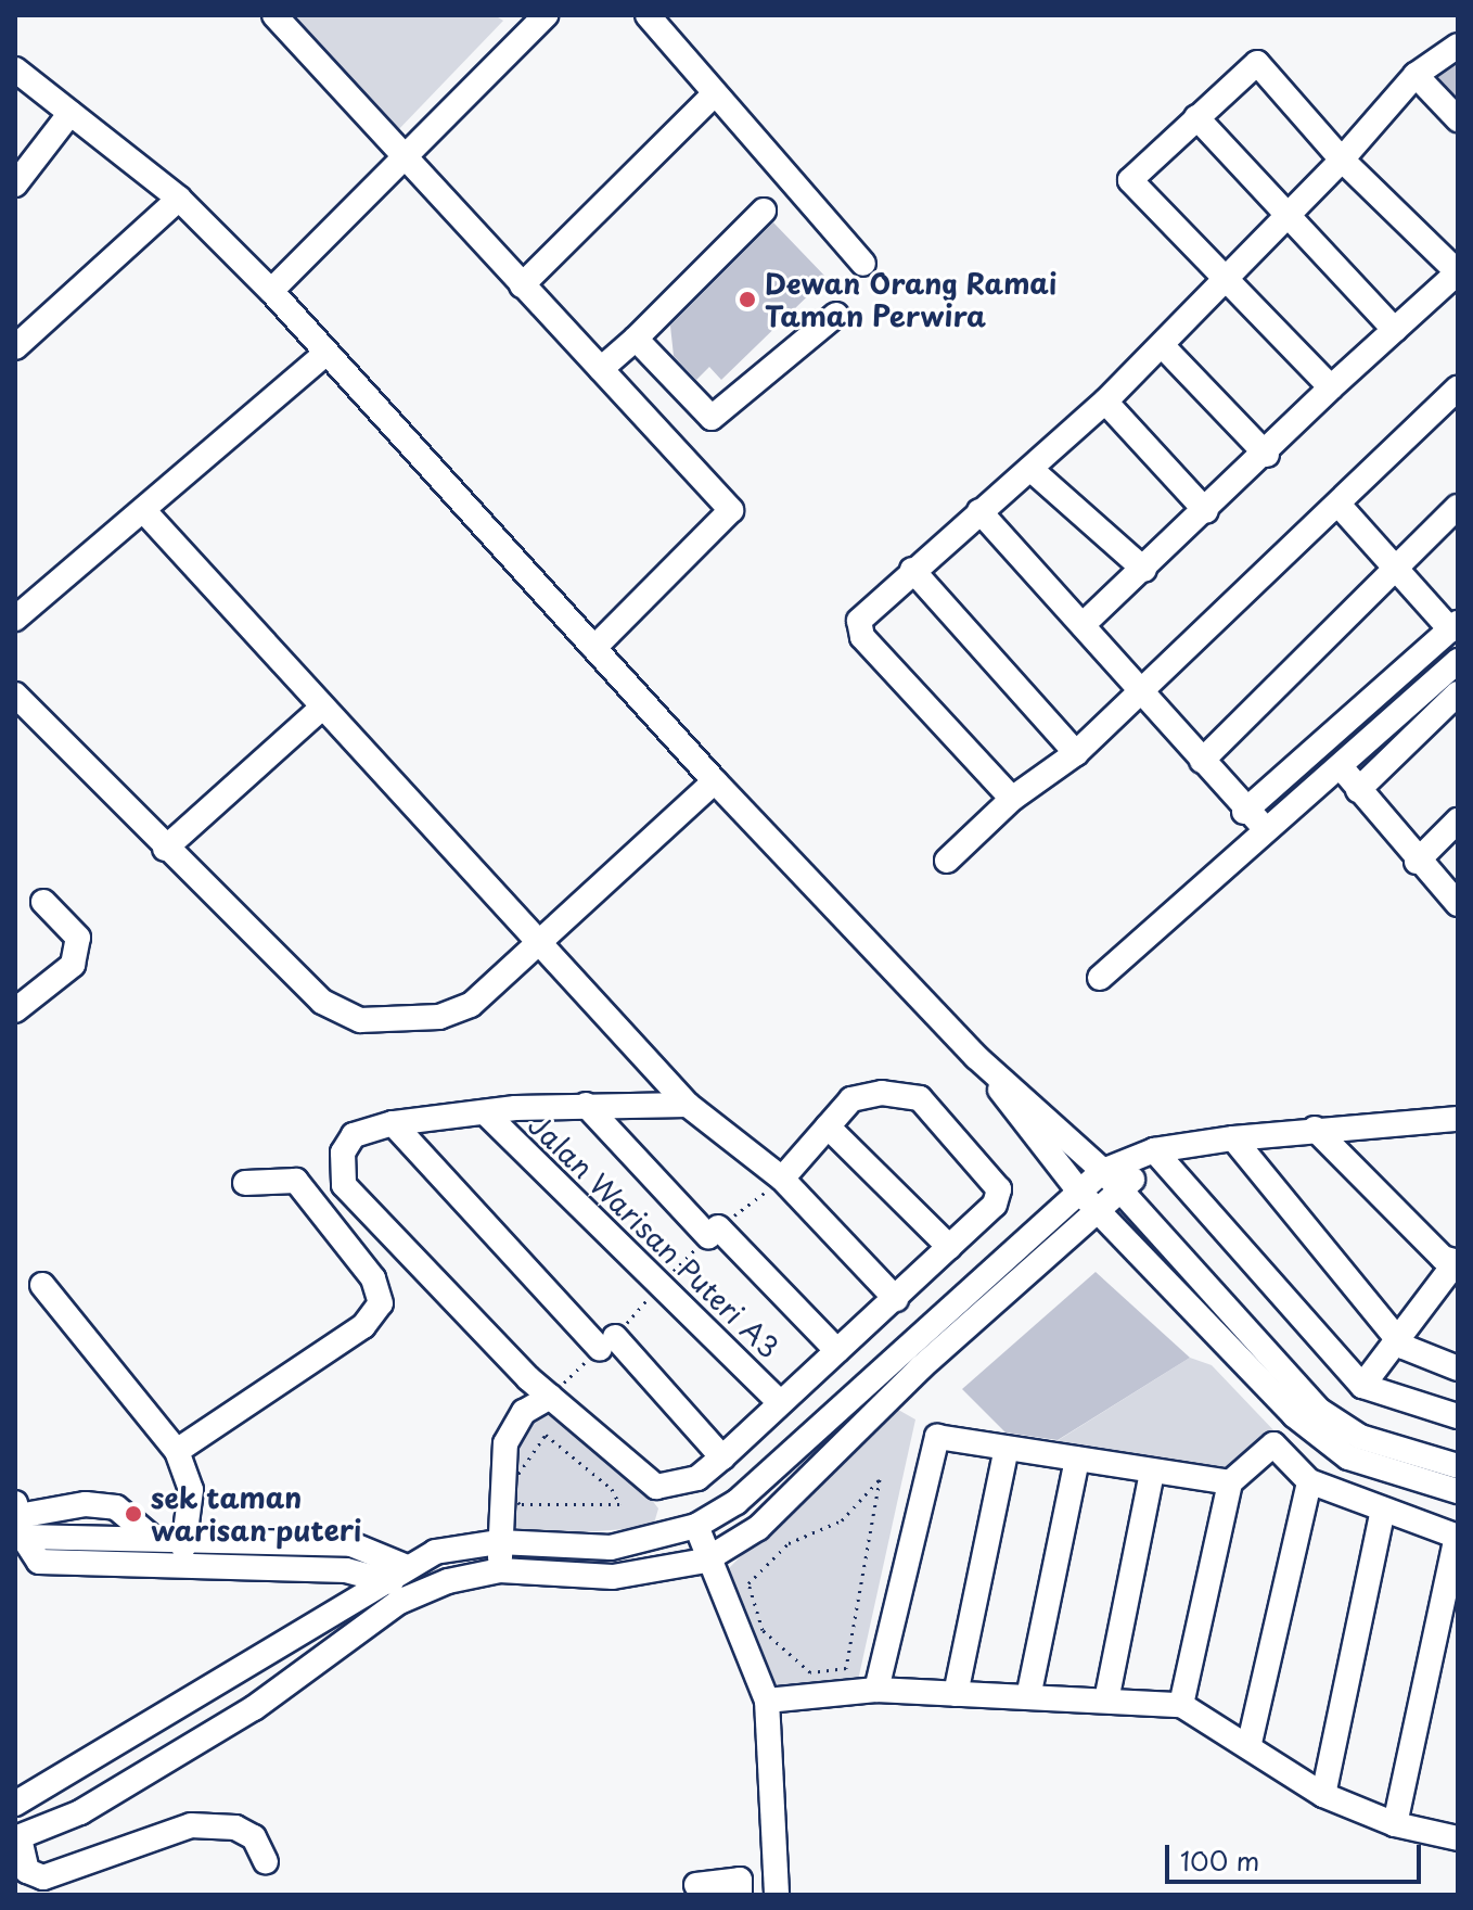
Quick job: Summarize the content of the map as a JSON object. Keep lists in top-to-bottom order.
{
  "streets": {
    "street": ["Jalan Warisan Puteri A3"]
  },
  "places": ["Dewan Orang Ramai Taman Perwira", "sek taman warisan puteri"],
  "scale_bar": "100 m"
}
